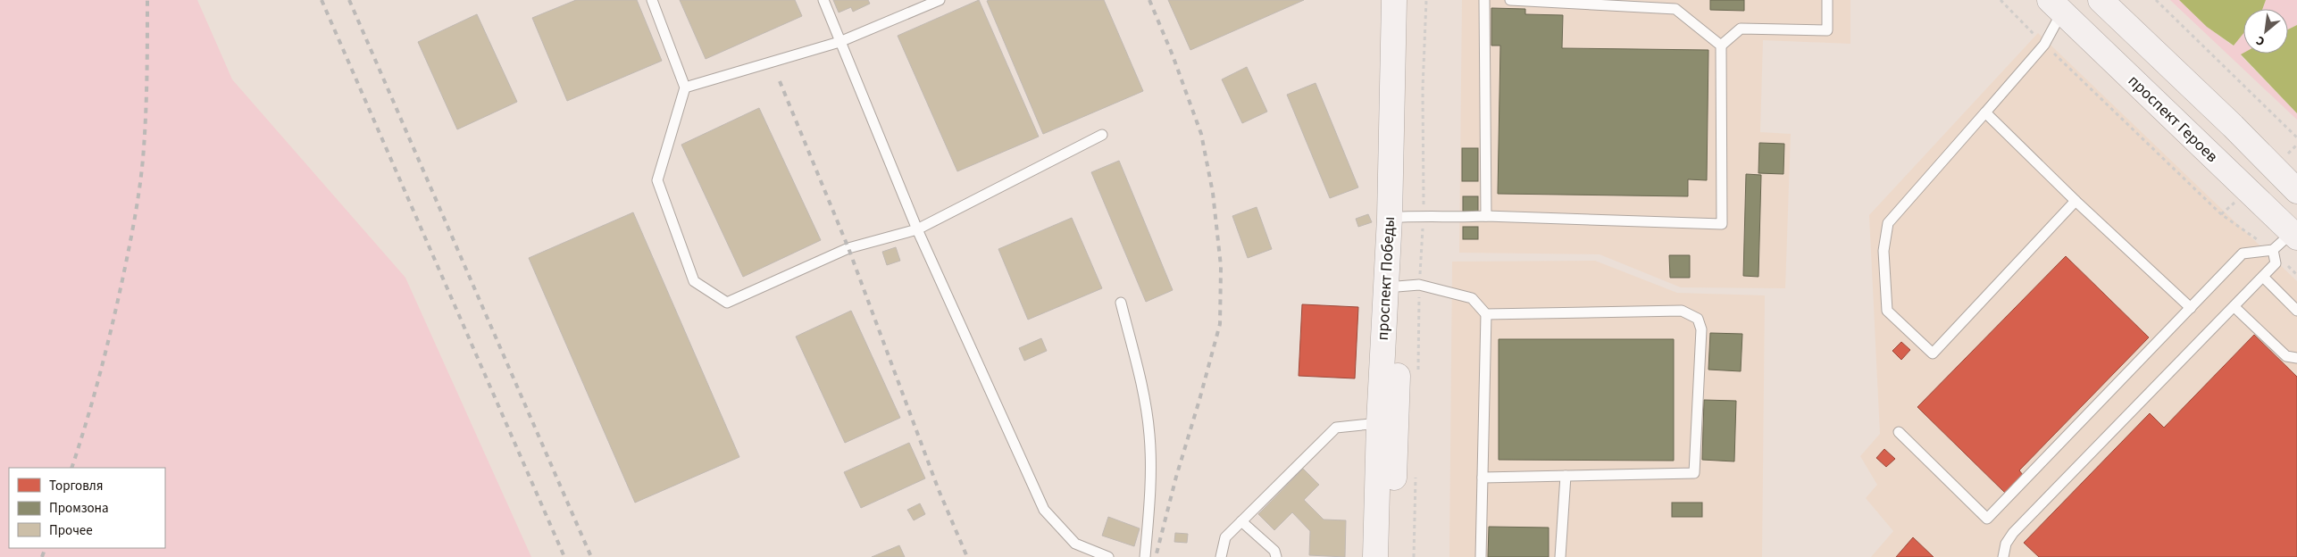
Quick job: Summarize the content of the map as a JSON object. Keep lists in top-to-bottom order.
{
  "streets": {
    "main road": ["проспект Героев", "проспект Победы"]
  },
  "legend": ["Торговля", "Промзона", "Прочее"],
  "north": "bottom left"
}
